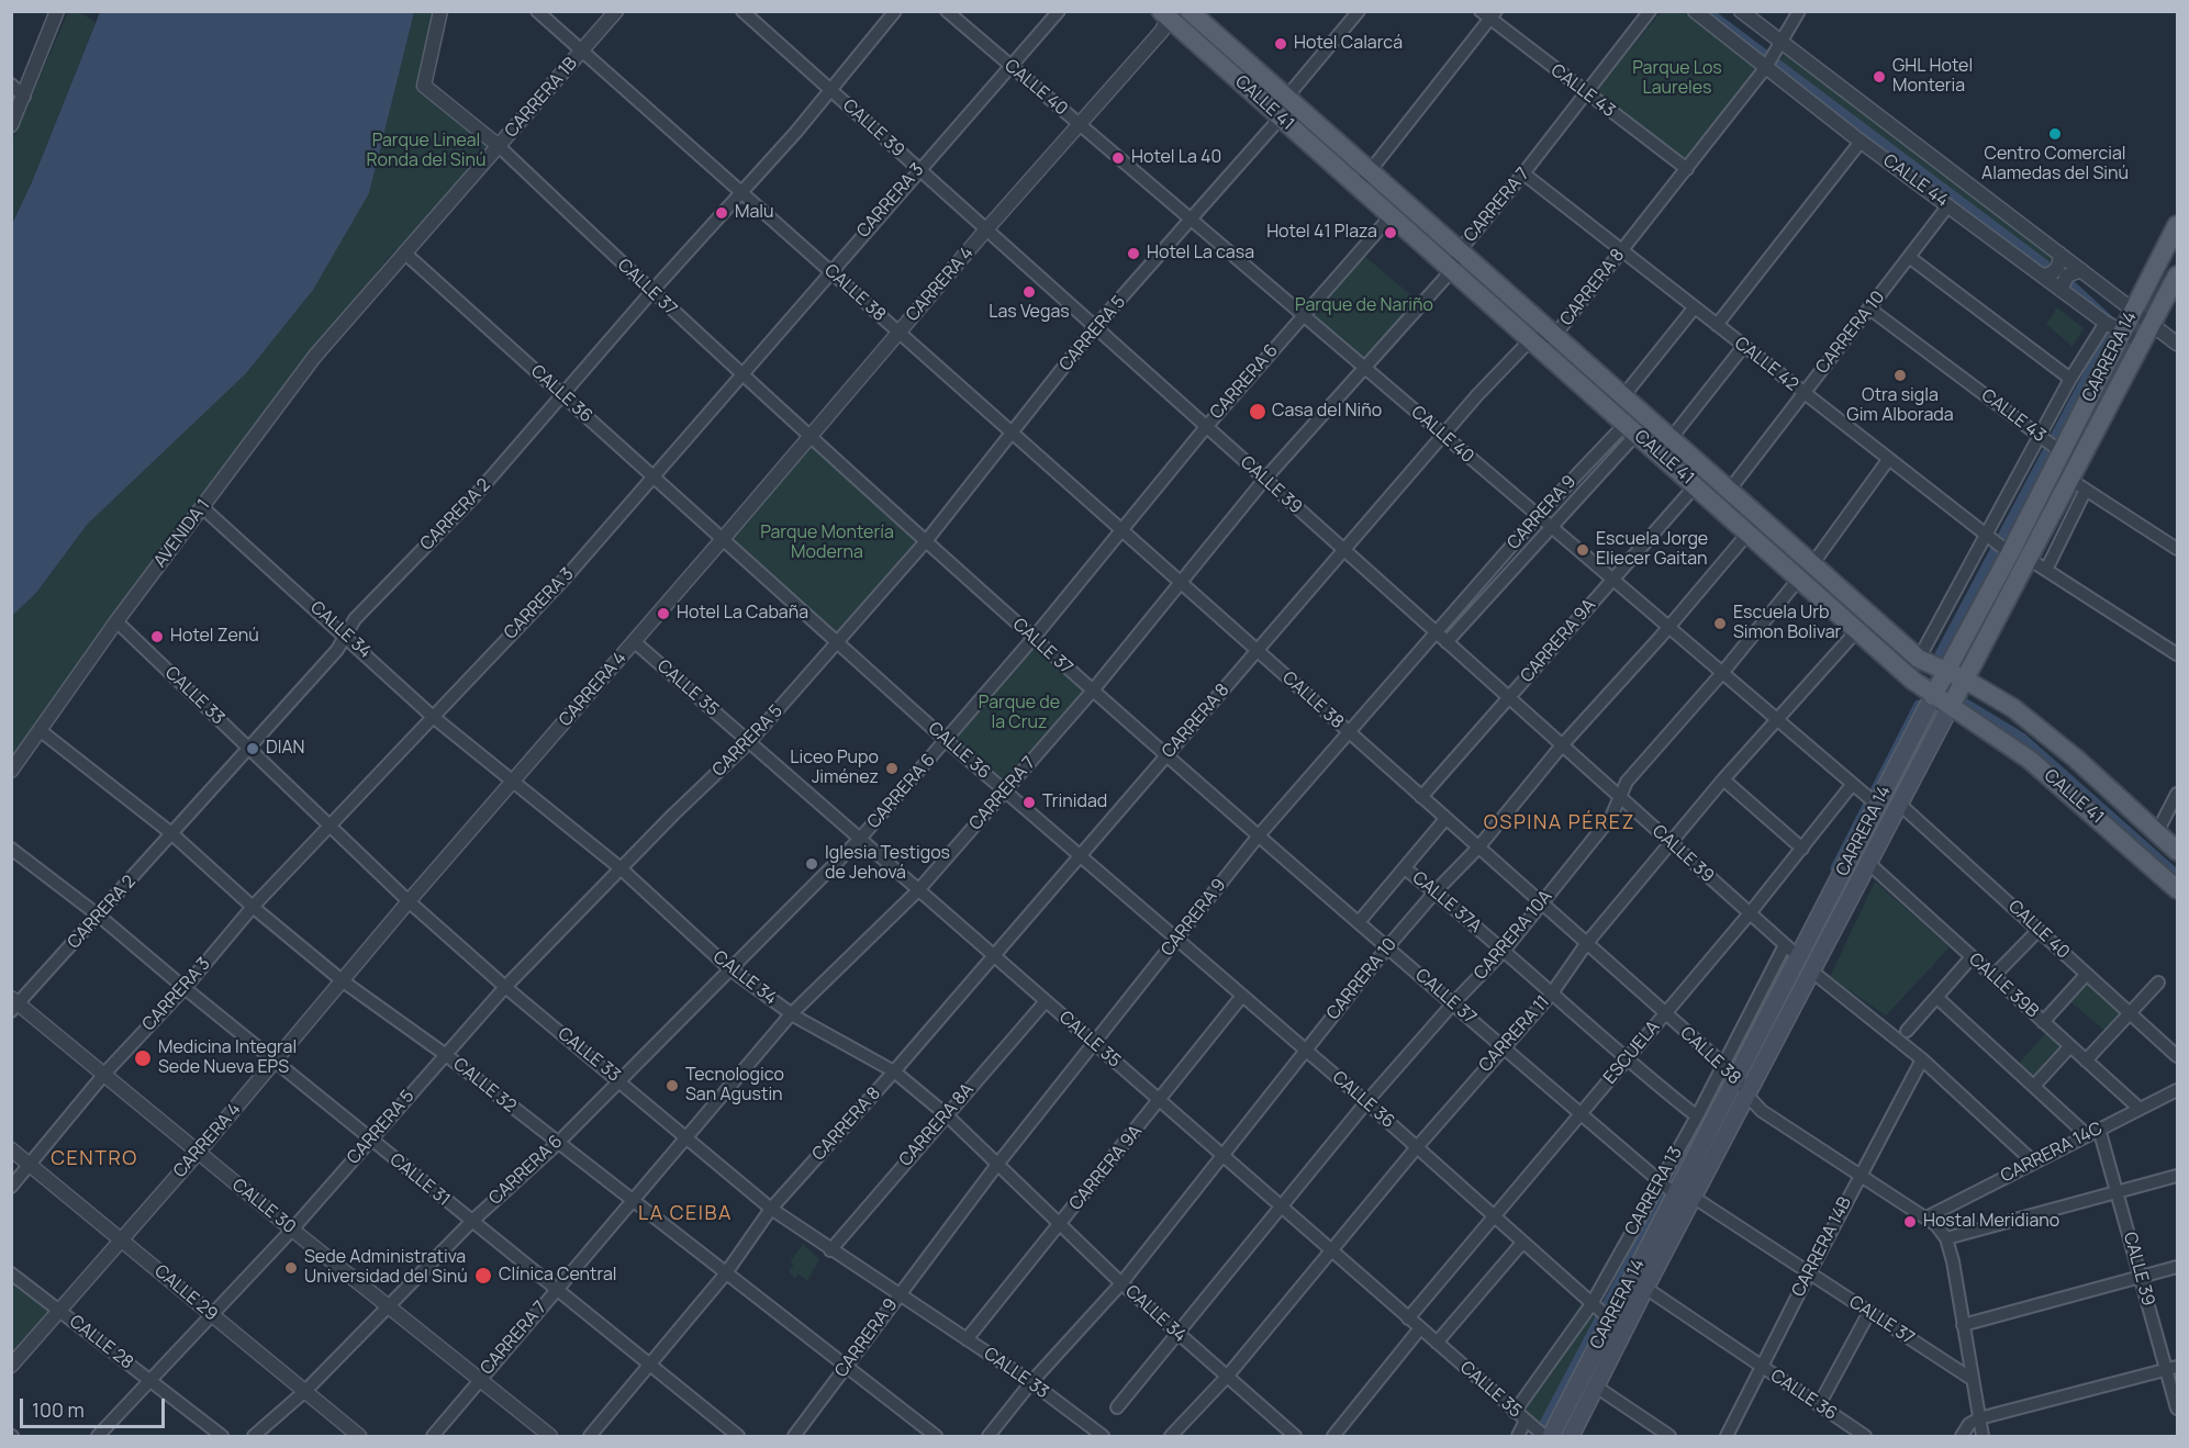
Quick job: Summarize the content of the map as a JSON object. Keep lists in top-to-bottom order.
{
  "streets": {
    "main road": ["CALLE 41", "CARRERA 14"],
    "street": [
      "CALLE 40",
      "CALLE 43",
      "CARRERA 1B",
      "CALLE 39",
      "CALLE 44",
      "CARRERA 3",
      "CARRERA 7",
      "CARRERA 4",
      "CALLE 37",
      "CARRERA 8",
      "CALLE 38",
      "CARRERA 10",
      "CARRERA 5",
      "CALLE 42",
      "CARRERA 6",
      "CALLE 36",
      "CARRERA 9",
      "CARRERA 2",
      "AVENIDA 1",
      "CALLE 34",
      "CARRERA 9A",
      "CALLE 35",
      "CALLE 33",
      "CALLE 37A",
      "CARRERA 10A",
      "CALLE 39B",
      "CARRERA 11",
      "ESCUELA",
      "CALLE 32",
      "CARRERA 8A",
      "CARRERA 14C",
      "CALLE 31",
      "CARRERA 13",
      "CALLE 30",
      "CARRERA 14B",
      "CALLE 29",
      "CALLE 28"
    ]
  },
  "crossings": [
    ["CALLE 40", "CARRERA 3"],
    ["CALLE 40", "CARRERA 7"],
    ["CALLE 40", "CARRERA 4"],
    ["CALLE 40", "CARRERA 8"],
    ["CALLE 40", "CARRERA 10"],
    ["CALLE 40", "CARRERA 5"],
    ["CALLE 40", "CARRERA 14"],
    ["CALLE 40", "CARRERA 6"],
    ["CALLE 40", "CARRERA 9"],
    ["CALLE 40", "CARRERA 9A"],
    ["CALLE 40", "CARRERA 10A"],
    ["CALLE 40", "CARRERA 11"],
    ["CALLE 40", "ESCUELA"],
    ["CALLE 43", "CARRERA 7"],
    ["CALLE 43", "CARRERA 8"],
    ["CALLE 43", "CARRERA 10"],
    ["CALLE 43", "CARRERA 14"],
    ["CARRERA 1B", "CALLE 37"],
    ["CARRERA 1B", "CALLE 38"],
    ["CARRERA 1B", "CALLE 36"],
    ["CARRERA 1B", "AVENIDA 1"],
    ["CALLE 41", "CARRERA 7"],
    ["CALLE 41", "CARRERA 4"],
    ["CALLE 41", "CARRERA 8"],
    ["CALLE 41", "CARRERA 10"],
    ["CALLE 41", "CARRERA 5"],
    ["CALLE 41", "CARRERA 14"],
    ["CALLE 41", "CARRERA 6"],
    ["CALLE 41", "CARRERA 9"],
    ["CALLE 41", "CARRERA 9A"],
    ["CALLE 41", "CARRERA 10A"],
    ["CALLE 41", "CARRERA 11"],
    ["CALLE 39", "CARRERA 3"],
    ["CALLE 39", "CARRERA 7"],
    ["CALLE 39", "CARRERA 4"],
    ["CALLE 39", "CARRERA 8"],
    ["CALLE 39", "CARRERA 10"],
    ["CALLE 39", "CARRERA 5"],
    ["CALLE 39", "CARRERA 14"],
    ["CALLE 39", "CARRERA 6"],
    ["CALLE 39", "CARRERA 9"],
    ["CALLE 39", "CARRERA 2"],
    ["CALLE 39", "CARRERA 9A"],
    ["CALLE 39", "CARRERA 10A"],
    ["CALLE 39", "CARRERA 11"],
    ["CALLE 39", "ESCUELA"],
    ["CALLE 39", "CARRERA 14C"],
    ["CALLE 44", "CARRERA 8"],
    ["CALLE 44", "CARRERA 10"],
    ["CALLE 44", "CARRERA 14"],
    ["CARRERA 3", "CALLE 37"],
    ["CARRERA 3", "CALLE 38"],
    ["CARRERA 3", "CALLE 36"],
    ["CARRERA 3", "CALLE 34"],
    ["CARRERA 3", "CALLE 33"],
    ["CARRERA 3", "CALLE 32"],
    ["CARRERA 3", "CALLE 31"],
    ["CARRERA 3", "CALLE 30"],
    ["CARRERA 3", "CALLE 29"],
    ["CARRERA 7", "CALLE 37"],
    ["CARRERA 7", "CALLE 38"],
    ["CARRERA 7", "CALLE 42"],
    ["CARRERA 7", "CALLE 36"],
    ["CARRERA 7", "CALLE 34"],
    ["CARRERA 7", "CALLE 35"],
    ["CARRERA 7", "CALLE 33"],
    ["CARRERA 7", "CALLE 32"],
    ["CARRERA 7", "CALLE 31"],
    ["CARRERA 7", "CALLE 30"],
    ["CARRERA 4", "CALLE 37"],
    ["CARRERA 4", "CALLE 38"],
    ["CARRERA 4", "CALLE 36"],
    ["CARRERA 4", "CALLE 34"],
    ["CARRERA 4", "CALLE 35"],
    ["CARRERA 4", "CALLE 33"],
    ["CARRERA 4", "CALLE 32"],
    ["CARRERA 4", "CALLE 31"],
    ["CARRERA 4", "CALLE 30"],
    ["CARRERA 4", "CALLE 29"],
    ["CARRERA 4", "CALLE 28"],
    ["CALLE 37", "CARRERA 8"],
    ["CALLE 37", "CARRERA 10"],
    ["CALLE 37", "CARRERA 5"],
    ["CALLE 37", "CARRERA 14"],
    ["CALLE 37", "CARRERA 6"],
    ["CALLE 37", "CARRERA 9"],
    ["CALLE 37", "CARRERA 2"],
    ["CALLE 37", "CARRERA 10A"],
    ["CALLE 37", "CARRERA 11"],
    ["CALLE 37", "ESCUELA"],
    ["CALLE 37", "CARRERA 13"],
    ["CALLE 37", "CARRERA 14B"],
    ["CARRERA 8", "CALLE 38"],
    ["CARRERA 8", "CALLE 42"],
    ["CARRERA 8", "CALLE 36"],
    ["CARRERA 8", "CALLE 34"],
    ["CARRERA 8", "CALLE 35"],
    ["CARRERA 8", "CALLE 33"],
    ["CARRERA 8", "CALLE 32"],
    ["CARRERA 8", "CALLE 31"],
    ["CALLE 38", "CARRERA 10"],
    ["CALLE 38", "CARRERA 5"],
    ["CALLE 38", "CARRERA 14"],
    ["CALLE 38", "CARRERA 6"],
    ["CALLE 38", "CARRERA 9"],
    ["CALLE 38", "CARRERA 2"],
    ["CALLE 38", "CARRERA 9A"],
    ["CALLE 38", "CARRERA 10A"],
    ["CALLE 38", "CARRERA 11"],
    ["CALLE 38", "ESCUELA"],
    ["CALLE 38", "CARRERA 14C"],
    ["CALLE 38", "CARRERA 13"],
    ["CALLE 38", "CARRERA 14B"],
    ["CARRERA 10", "CALLE 42"],
    ["CARRERA 10", "CALLE 36"],
    ["CARRERA 10", "CALLE 34"],
    ["CARRERA 10", "CALLE 35"],
    ["CARRERA 10", "CALLE 33"],
    ["CARRERA 10", "CALLE 37A"],
    ["CARRERA 5", "CALLE 36"],
    ["CARRERA 5", "CALLE 34"],
    ["CARRERA 5", "CALLE 35"],
    ["CARRERA 5", "CALLE 33"],
    ["CARRERA 5", "CALLE 32"],
    ["CARRERA 5", "CALLE 31"],
    ["CARRERA 5", "CALLE 30"],
    ["CARRERA 5", "CALLE 29"],
    ["CARRERA 5", "CALLE 28"],
    ["CARRERA 14", "CALLE 42"],
    ["CARRERA 14", "CALLE 36"],
    ["CARRERA 14", "CALLE 35"],
    ["CARRERA 14", "CALLE 39B"],
    ["CARRERA 14", "CARRERA 13"],
    ["CALLE 42", "CARRERA 10A"],
    ["CARRERA 6", "CALLE 36"],
    ["CARRERA 6", "CALLE 34"],
    ["CARRERA 6", "CALLE 35"],
    ["CARRERA 6", "CALLE 33"],
    ["CARRERA 6", "CALLE 32"],
    ["CARRERA 6", "CALLE 31"],
    ["CARRERA 6", "CALLE 30"],
    ["CARRERA 6", "CALLE 29"],
    ["CALLE 36", "CARRERA 9"],
    ["CALLE 36", "CARRERA 2"],
    ["CALLE 36", "CARRERA 9A"],
    ["CALLE 36", "CARRERA 10A"],
    ["CALLE 36", "CARRERA 11"],
    ["CALLE 36", "ESCUELA"],
    ["CALLE 36", "CARRERA 13"],
    ["CALLE 36", "CARRERA 14B"],
    ["CARRERA 9", "CALLE 34"],
    ["CARRERA 9", "CALLE 35"],
    ["CARRERA 9", "CALLE 33"],
    ["CARRERA 9", "CALLE 32"],
    ["CARRERA 2", "CALLE 34"],
    ["CARRERA 2", "CALLE 33"],
    ["CARRERA 2", "CALLE 32"],
    ["CARRERA 2", "CALLE 31"],
    ["CARRERA 2", "CALLE 30"],
    ["AVENIDA 1", "CALLE 34"],
    ["AVENIDA 1", "CALLE 33"],
    ["AVENIDA 1", "CALLE 32"],
    ["CALLE 34", "CARRERA 9A"],
    ["CALLE 34", "CARRERA 10A"],
    ["CALLE 34", "CARRERA 11"],
    ["CALLE 34", "CARRERA 8A"],
    ["CARRERA 9A", "CALLE 35"],
    ["CARRERA 9A", "CALLE 33"],
    ["CALLE 35", "CARRERA 10A"],
    ["CALLE 35", "CARRERA 11"],
    ["CALLE 35", "ESCUELA"],
    ["CALLE 35", "CARRERA 8A"],
    ["CALLE 35", "CARRERA 13"],
    ["CALLE 33", "CARRERA 8A"],
    ["CALLE 37A", "CARRERA 10A"],
    ["CALLE 37A", "CARRERA 11"],
    ["CALLE 37A", "ESCUELA"],
    ["CALLE 37A", "CARRERA 13"],
    ["CALLE 39B", "CARRERA 14C"]
  ],
  "districts": ["OSPINA PÉREZ", "CENTRO", "LA CEIBA"],
  "parks": [
    "Parque Los Laureles",
    "Parque Lineal Ronda del Sinú",
    "Parque de Nariño",
    "Parque Montería Moderna",
    "Parque de la Cruz"
  ],
  "places": [
    "Hotel Calarcá",
    "GHL Hotel Monteria",
    "Centro Comercial Alamedas del Sinú",
    "Hotel La 40",
    "Malu",
    "Hotel 41 Plaza",
    "Hotel La casa",
    "Las Vegas",
    "Otra sigla Gim Alborada",
    "Casa del Niño",
    "Escuela Jorge Eliecer Gaitan",
    "Hotel La Cabaña",
    "Escuela Urb Simon Bolivar",
    "Hotel Zenú",
    "DIAN",
    "Liceo Pupo Jiménez",
    "Trinidad",
    "Iglesia Testigos de Jehová",
    "Medicina Integral Sede Nueva EPS",
    "Tecnologico San Agustin",
    "Hostal Meridiano",
    "Sede Administrativa Universidad del Sinú",
    "Clínica Central"
  ],
  "scale_bar": "100 m"
}
